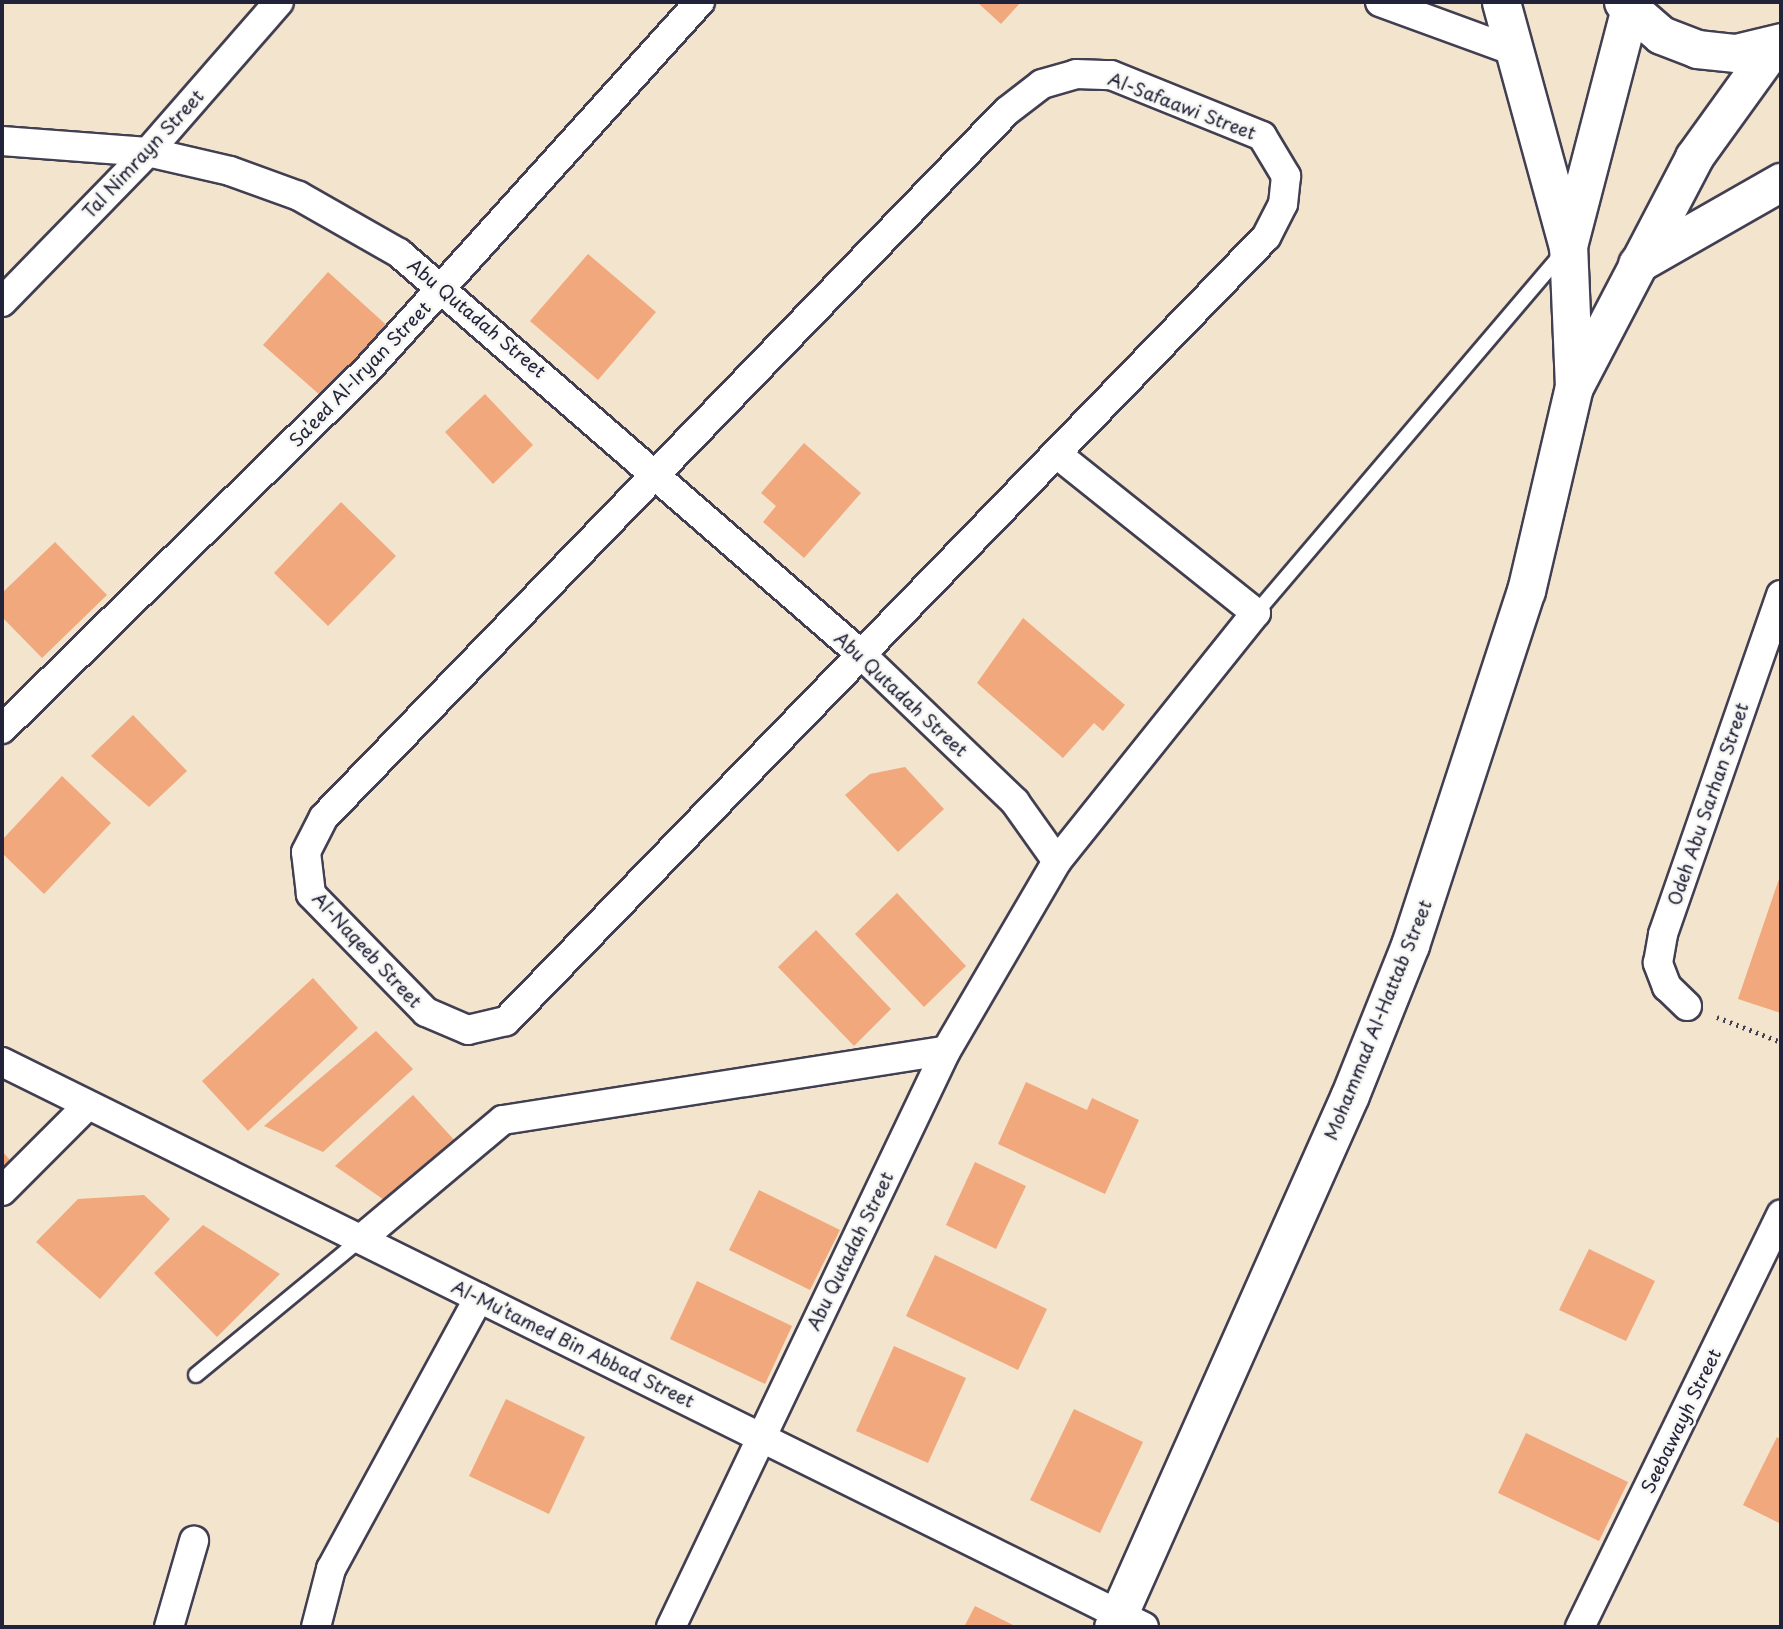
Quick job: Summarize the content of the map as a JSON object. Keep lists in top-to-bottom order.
{
  "streets": {
    "street": [
      "Al-Safaawi Street",
      "Tal Nimrayn Street",
      "Abu Qutadah Street",
      "Sa’eed Al-Iryan Street",
      "Odeh Abu Sarhan Street",
      "Al-Naqeeb Street",
      "Mohammad Al-Hattab Street",
      "Al-Mu’tamed Bin Abbad Street",
      "Seebawayh Street"
    ]
  },
  "crossings": [
    ["Al-Safaawi Street", "Abu Qutadah Street"],
    ["Al-Safaawi Street", "Al-Naqeeb Street"],
    ["Tal Nimrayn Street", "Abu Qutadah Street"],
    ["Abu Qutadah Street", "Sa’eed Al-Iryan Street"],
    ["Abu Qutadah Street", "Al-Naqeeb Street"],
    ["Abu Qutadah Street", "Al-Mu’tamed Bin Abbad Street"],
    ["Mohammad Al-Hattab Street", "Al-Mu’tamed Bin Abbad Street"]
  ]
}
